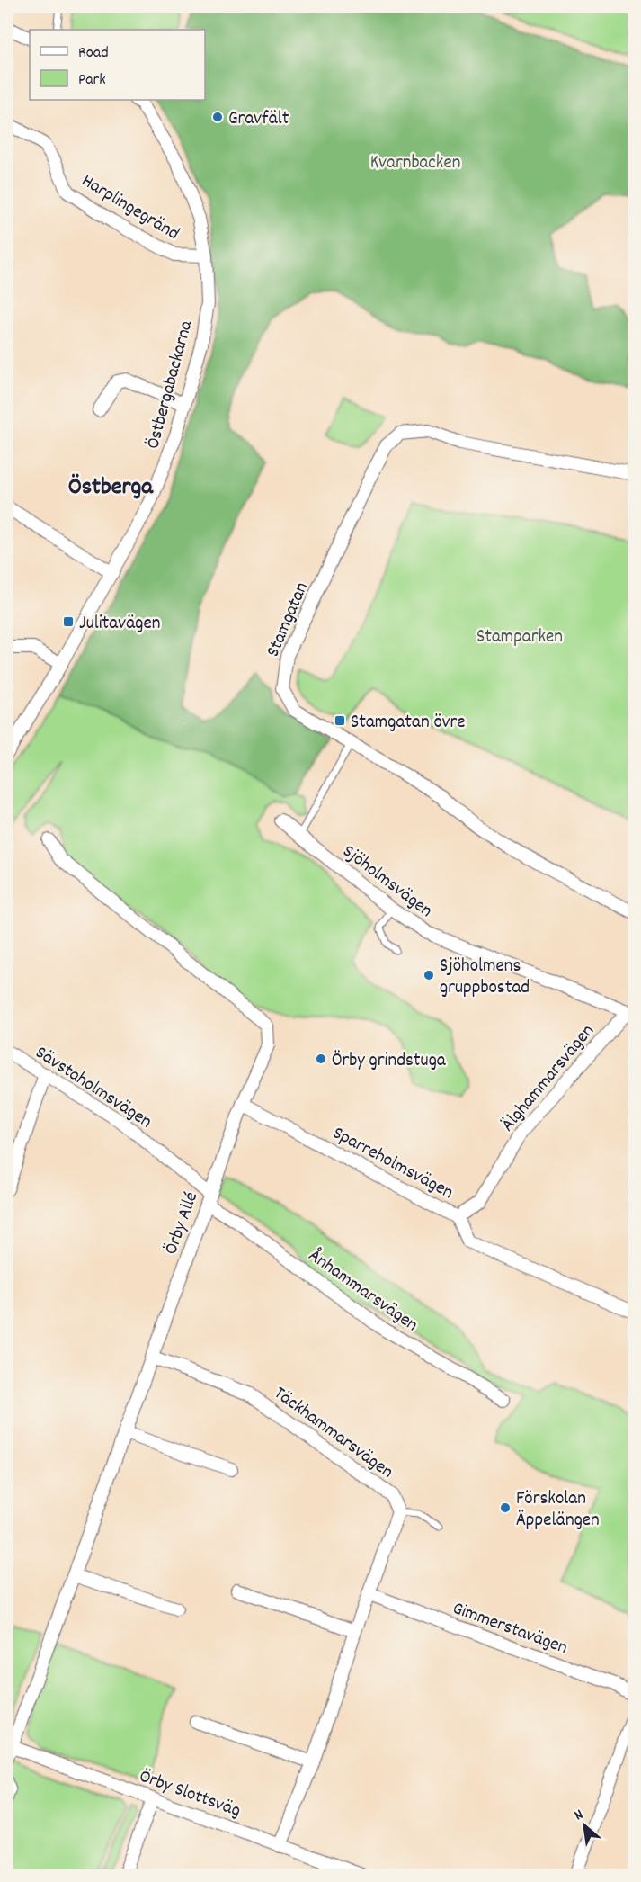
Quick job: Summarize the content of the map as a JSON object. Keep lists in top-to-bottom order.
{
  "streets": {
    "street": [
      "Harplingegränd",
      "Östbergabackarna",
      "Stamgatan",
      "Sjöholmsvägen",
      "Älghammarsvägen",
      "Sävstaholmsvägen",
      "Sparreholmsvägen",
      "Örby Allé",
      "Ånhammarsvägen",
      "Täckhammarsvägen",
      "Gimmerstavägen",
      "Örby Slottsväg"
    ]
  },
  "crossings": [
    ["Harplingegränd", "Östbergabackarna"],
    ["Sjöholmsvägen", "Älghammarsvägen"],
    ["Älghammarsvägen", "Sparreholmsvägen"],
    ["Sävstaholmsvägen", "Örby Allé"],
    ["Sävstaholmsvägen", "Ånhammarsvägen"],
    ["Sparreholmsvägen", "Örby Allé"],
    ["Örby Allé", "Ånhammarsvägen"],
    ["Örby Allé", "Täckhammarsvägen"],
    ["Örby Allé", "Örby Slottsväg"]
  ],
  "districts": ["Östberga"],
  "parks": ["Kvarnbacken", "Stamparken"],
  "places": {
    "other": [
      "Gravfält",
      "Sjöholmens gruppbostad",
      "Örby grindstuga",
      "Förskolan Äppelängen"
    ],
    "transit": ["Julitavägen", "Stamgatan övre"]
  },
  "legend": ["Road", "Park"],
  "north": "top left"
}
